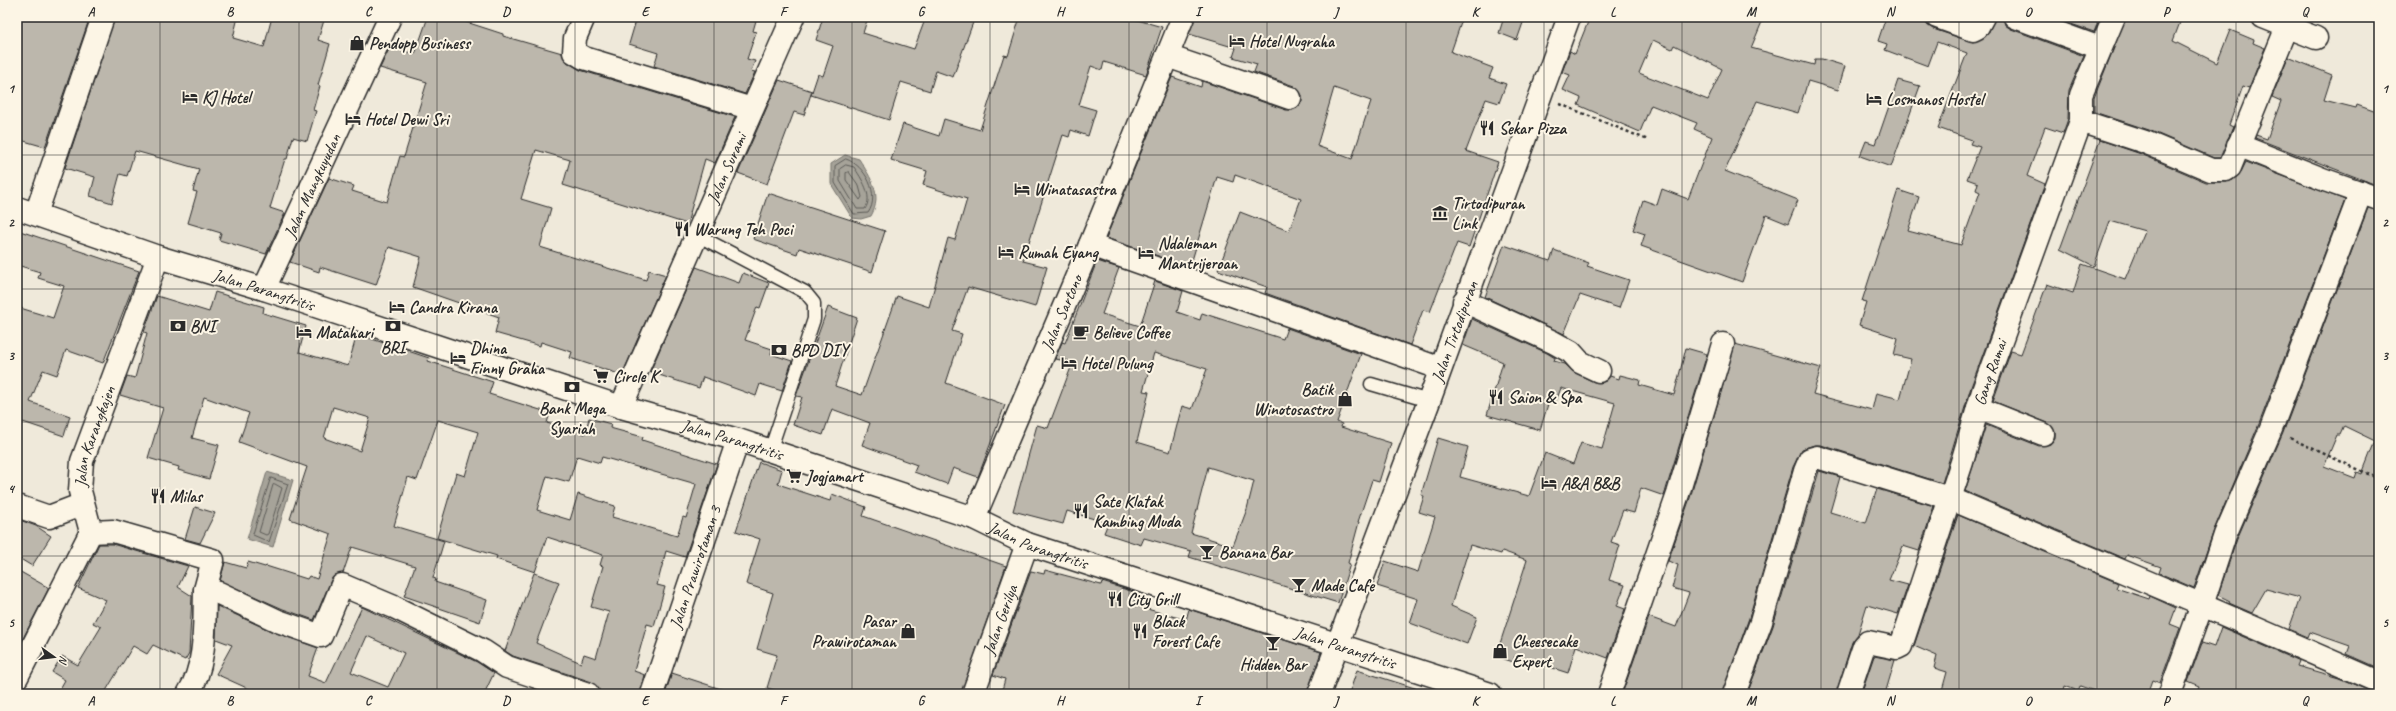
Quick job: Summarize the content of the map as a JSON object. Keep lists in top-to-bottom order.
{
  "streets": {
    "street": [
      "Jalan Surami",
      "Jalan Mangkuyudan",
      "Jalan Parangtritis",
      "Jalan Sartono",
      "Jalan Tirtodipuran",
      "Gang Ramai",
      "Jalan Karangkajen",
      "Jalan Prawirotaman 3",
      "Jalan Gerilya"
    ]
  },
  "crossings": [
    ["Jalan Surami", "Jalan Parangtritis"],
    ["Jalan Mangkuyudan", "Jalan Parangtritis"],
    ["Jalan Parangtritis", "Jalan Sartono"],
    ["Jalan Parangtritis", "Jalan Tirtodipuran"],
    ["Jalan Parangtritis", "Jalan Karangkajen"],
    ["Jalan Parangtritis", "Jalan Prawirotaman 3"],
    ["Jalan Parangtritis", "Jalan Gerilya"]
  ],
  "places": {
    "hotel": [
      "Hotel Nugraha",
      "KJ Hotel",
      "Losmanos Hostel",
      "Hotel Dewi Sri",
      "Winatasastra",
      "Rumah Eyang",
      "Ndaleman Mantrijeroan",
      "Candra Kirana",
      "Matahari",
      "Dhina Finny Graha",
      "Hotel Pulung",
      "A&A B&B"
    ],
    "shop": [
      "Pendopp Business",
      "Batik Winotosastro",
      "Pasar Prawirotaman",
      "Cheesecake Expert"
    ],
    "restaurant": [
      "Sekar Pizza",
      "Warung Teh Poci",
      "Saion & Spa",
      "Milas",
      "Sate Klatak Kambing Muda",
      "City Grill",
      "Black Forest Cafe"
    ],
    "museum": ["Tirtodipuran Link"],
    "bank": [
      "BNI",
      "BRI",
      "BPD DIY",
      "Bank Mega Syariah"
    ],
    "cafe": ["Believe Coffee"],
    "supermarket": ["Circle K", "Jogjamart"],
    "bar": ["Banana Bar", "Made Cafe", "Hidden Bar"]
  },
  "north": "right",
  "grid": {
    "columns": [
      "A",
      "B",
      "C",
      "D",
      "E",
      "F",
      "G",
      "H",
      "I",
      "J",
      "K",
      "L",
      "M",
      "N",
      "O",
      "P",
      "Q"
    ],
    "rows": [
      "1",
      "2",
      "3",
      "4",
      "5"
    ]
  }
}
